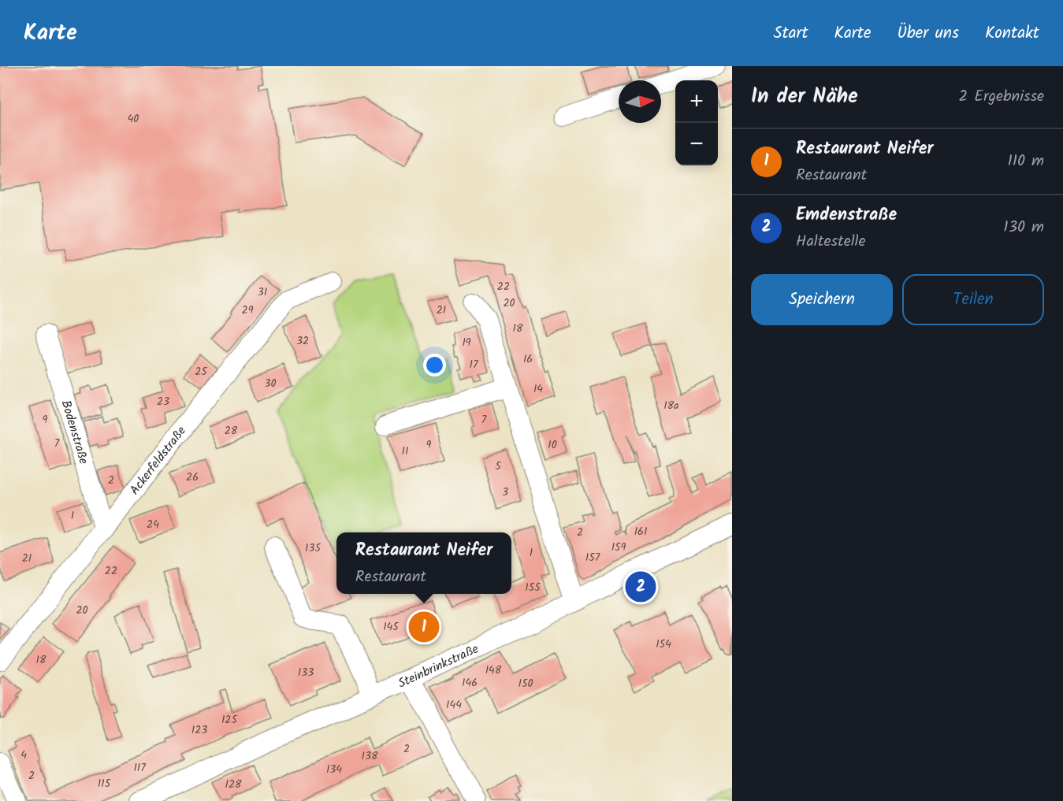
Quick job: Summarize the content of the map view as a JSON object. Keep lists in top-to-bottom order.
{
  "streets": {
    "street": ["Bodenstraße", "Ackerfeldstraße", "Steinbrinkstraße"]
  },
  "crossings": [
    ["Bodenstraße", "Ackerfeldstraße"]
  ],
  "house_numbers": [
    "40",
    "22",
    "31",
    "20",
    "29",
    "21",
    "18",
    "32",
    "19",
    "16",
    "17",
    "25",
    "30",
    "14",
    "23",
    "18a",
    "9",
    "7",
    "28",
    "7",
    "9",
    "10",
    "11",
    "5",
    "26",
    "2",
    "3",
    "1",
    "24",
    "161",
    "2",
    "159",
    "135",
    "1",
    "157",
    "21",
    "22",
    "155",
    "20",
    "145",
    "154",
    "18",
    "148",
    "133",
    "146",
    "150",
    "144",
    "125",
    "123",
    "2",
    "4",
    "138",
    "117",
    "134",
    "2",
    "115",
    "128"
  ],
  "north": "right",
  "page": {
    "header": "Karte",
    "nav": [
      "Start",
      "Karte",
      "Über uns",
      "Kontakt"
    ],
    "heading": ["In der Nähe", "2 Ergebnisse"],
    "map_buttons": ["+", "−"],
    "list": [
      {
        "mark": "1",
        "name": "Restaurant Neifer",
        "note": "Restaurant",
        "value": "110 m"
      },
      {
        "mark": "2",
        "name": "Emdenstraße",
        "note": "Haltestelle",
        "value": "130 m"
      }
    ],
    "buttons": ["Speichern", "Teilen"],
    "popup": ["Restaurant Neifer", "Restaurant"],
    "pins": ["2", "1"]
  }
}
